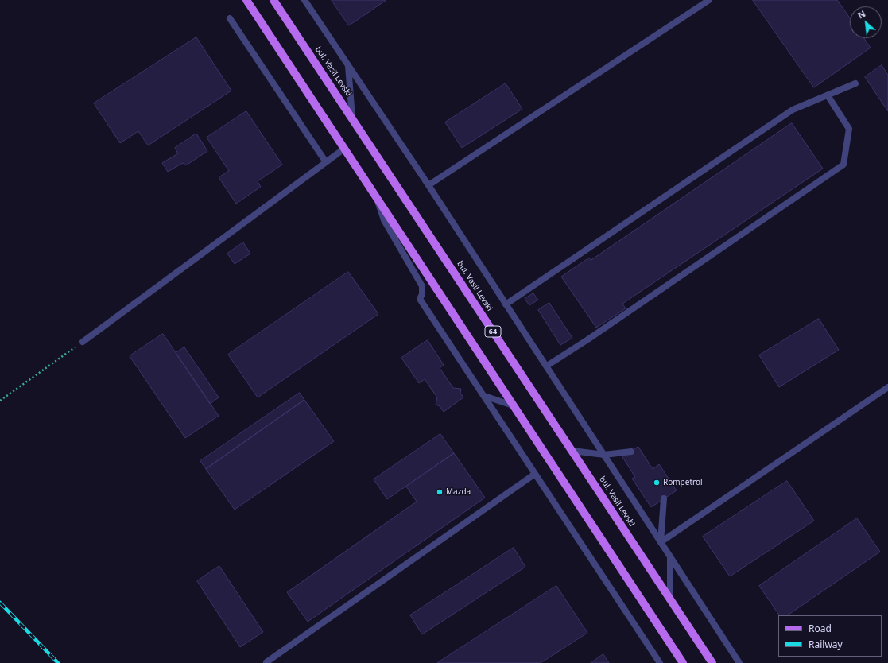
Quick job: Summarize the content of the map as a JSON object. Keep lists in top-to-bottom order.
{
  "streets": {
    "main road": ["bul. Vasil Levski", "64"]
  },
  "places": ["Rompetrol", "Mazda"],
  "legend": ["Road", "Railway"],
  "north": "top left"
}
